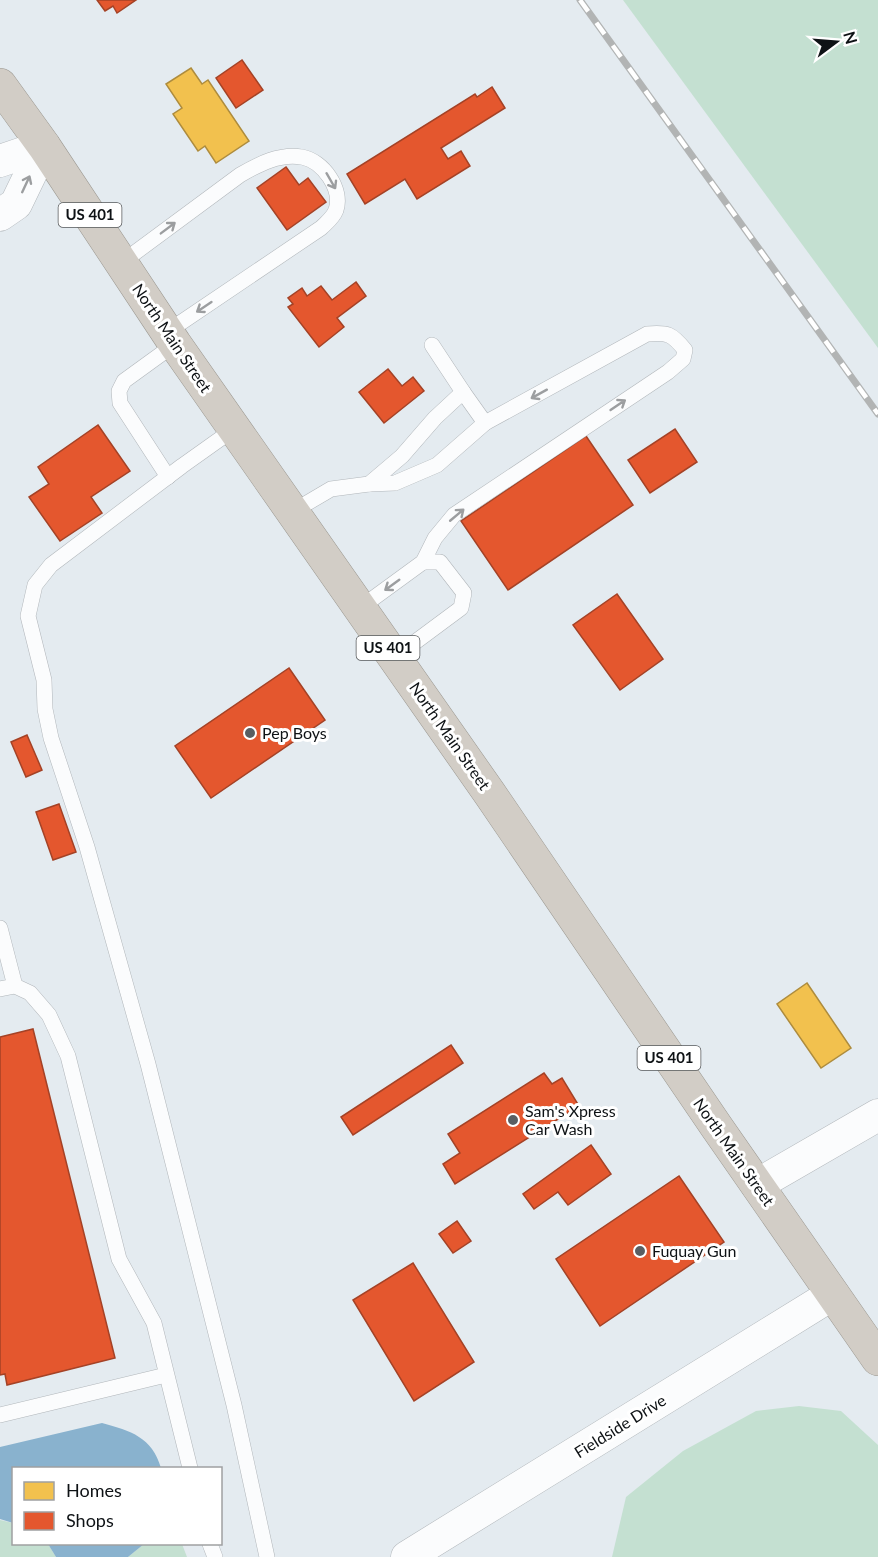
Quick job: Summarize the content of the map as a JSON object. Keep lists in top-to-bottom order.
{
  "streets": {
    "highway": ["US 401", "North Main Street"],
    "street": ["Fieldside Drive"]
  },
  "crossings": [
    ["North Main Street", "Fieldside Drive"]
  ],
  "places": ["Pep Boys", "Sam's Xpress Car Wash", "Fuquay Gun"],
  "legend": ["Homes", "Shops"],
  "north": "right"
}
